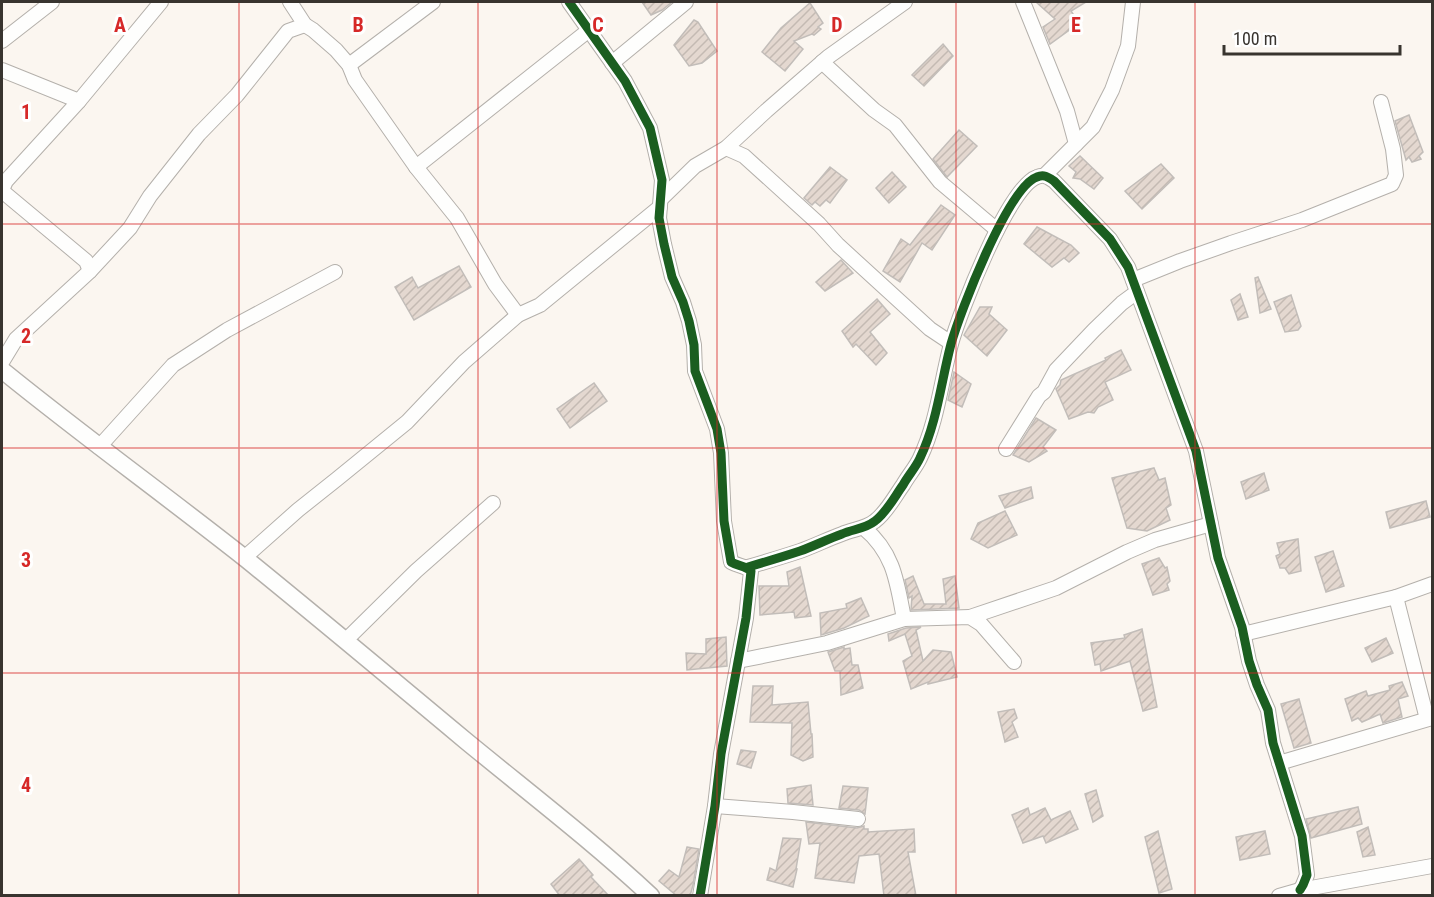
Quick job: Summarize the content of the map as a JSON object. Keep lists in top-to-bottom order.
{
  "scale_bar": "100 m",
  "grid": {
    "columns": [
      "A",
      "B",
      "C",
      "D",
      "E"
    ],
    "rows": [
      "1",
      "2",
      "3",
      "4"
    ]
  }
}
